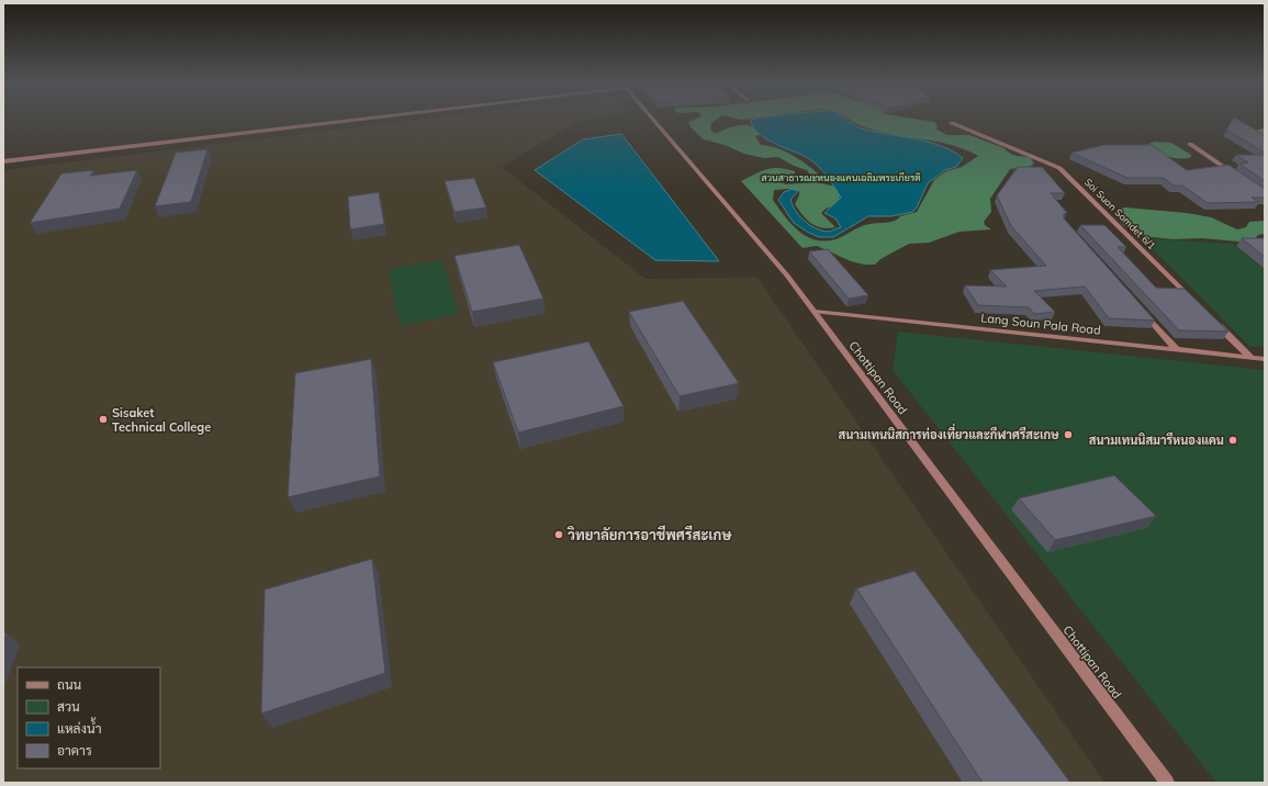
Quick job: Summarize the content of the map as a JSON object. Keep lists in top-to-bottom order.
{
  "streets": {
    "street": ["Soi Suan Somdet 6/1", "Lang Soun Pala Road", "Chottipan Road"]
  },
  "crossings": [
    ["Lang Soun Pala Road", "Chottipan Road"]
  ],
  "parks": ["สวนสาธารณะหนองแคนเฉลิมพระเกียรติ"],
  "places": [
    "Sisaket Technical College",
    "สนามเทนนิสการท่องเที่ยวและกีฬาศรีสะเกษ",
    "สนามเทนนิสมารีหนองแคน",
    "วิทยาลัยการอาชีพศรีสะเกษ"
  ],
  "legend": [
    "ถนน",
    "สวน",
    "แหล่งน้ำ",
    "อาคาร"
  ]
}
